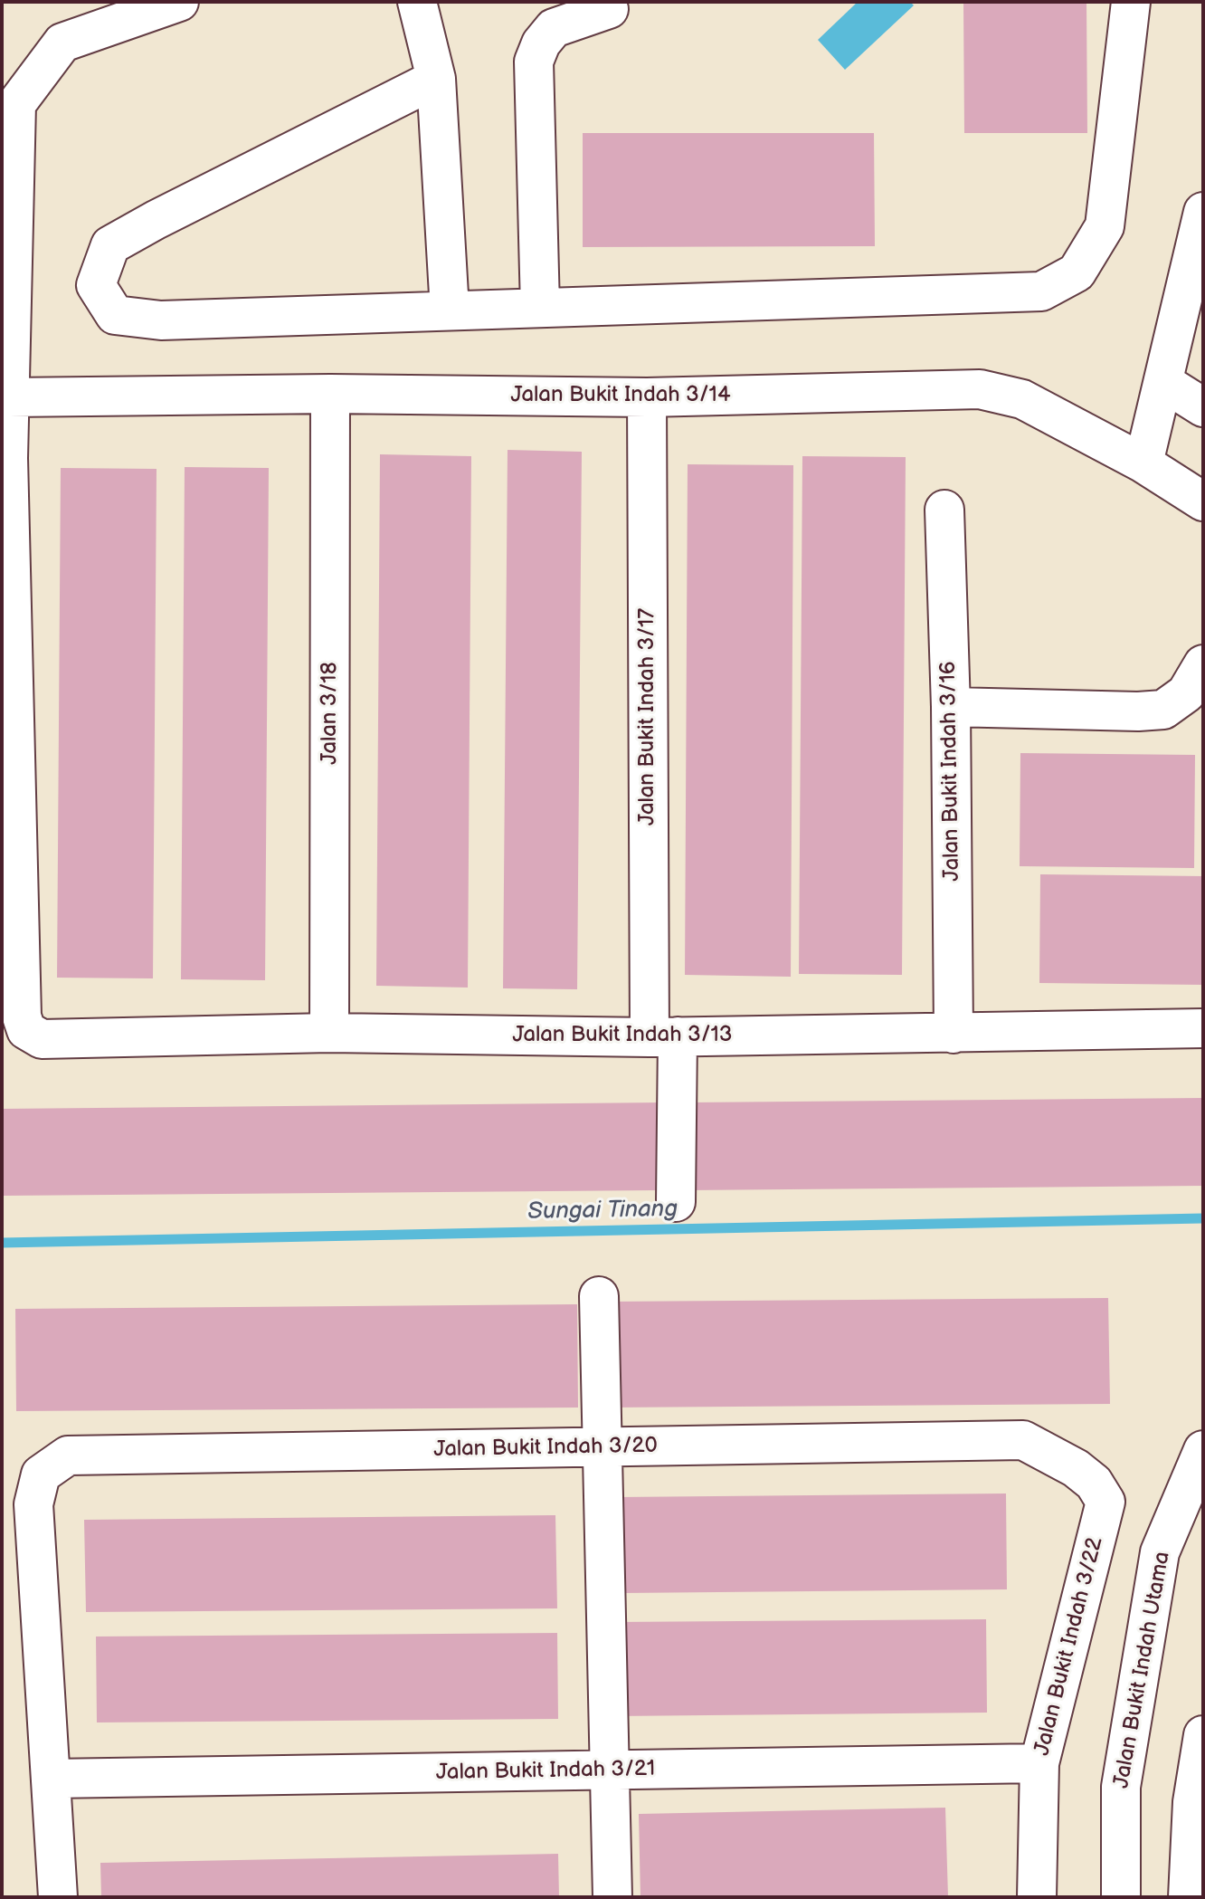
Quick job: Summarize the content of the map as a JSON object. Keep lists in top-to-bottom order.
{
  "streets": {
    "street": [
      "Jalan Bukit Indah 3/14",
      "Jalan 3/18",
      "Jalan Bukit Indah 3/17",
      "Jalan Bukit Indah 3/16",
      "Jalan Bukit Indah 3/13",
      "Jalan Bukit Indah 3/20",
      "Jalan Bukit Indah 3/22",
      "Jalan Bukit Indah Utama",
      "Jalan Bukit Indah 3/21"
    ]
  },
  "crossings": [
    ["Jalan Bukit Indah 3/14", "Jalan 3/18"],
    ["Jalan Bukit Indah 3/14", "Jalan Bukit Indah 3/17"],
    ["Jalan Bukit Indah 3/14", "Jalan Bukit Indah 3/13"],
    ["Jalan 3/18", "Jalan Bukit Indah 3/13"],
    ["Jalan Bukit Indah 3/17", "Jalan Bukit Indah 3/13"],
    ["Jalan Bukit Indah 3/16", "Jalan Bukit Indah 3/13"],
    ["Jalan Bukit Indah 3/20", "Jalan Bukit Indah 3/22"],
    ["Jalan Bukit Indah 3/20", "Jalan Bukit Indah 3/21"],
    ["Jalan Bukit Indah 3/22", "Jalan Bukit Indah 3/21"]
  ],
  "water": ["Sungai Tinang"]
}
